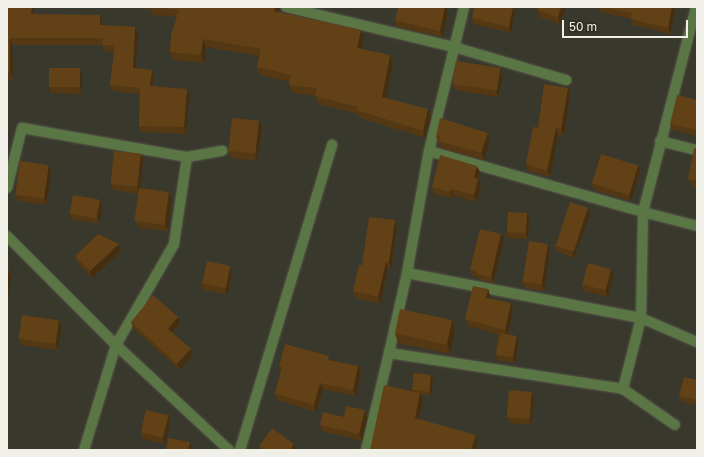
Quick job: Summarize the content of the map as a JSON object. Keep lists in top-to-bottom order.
{
  "scale_bar": "50 m"
}
